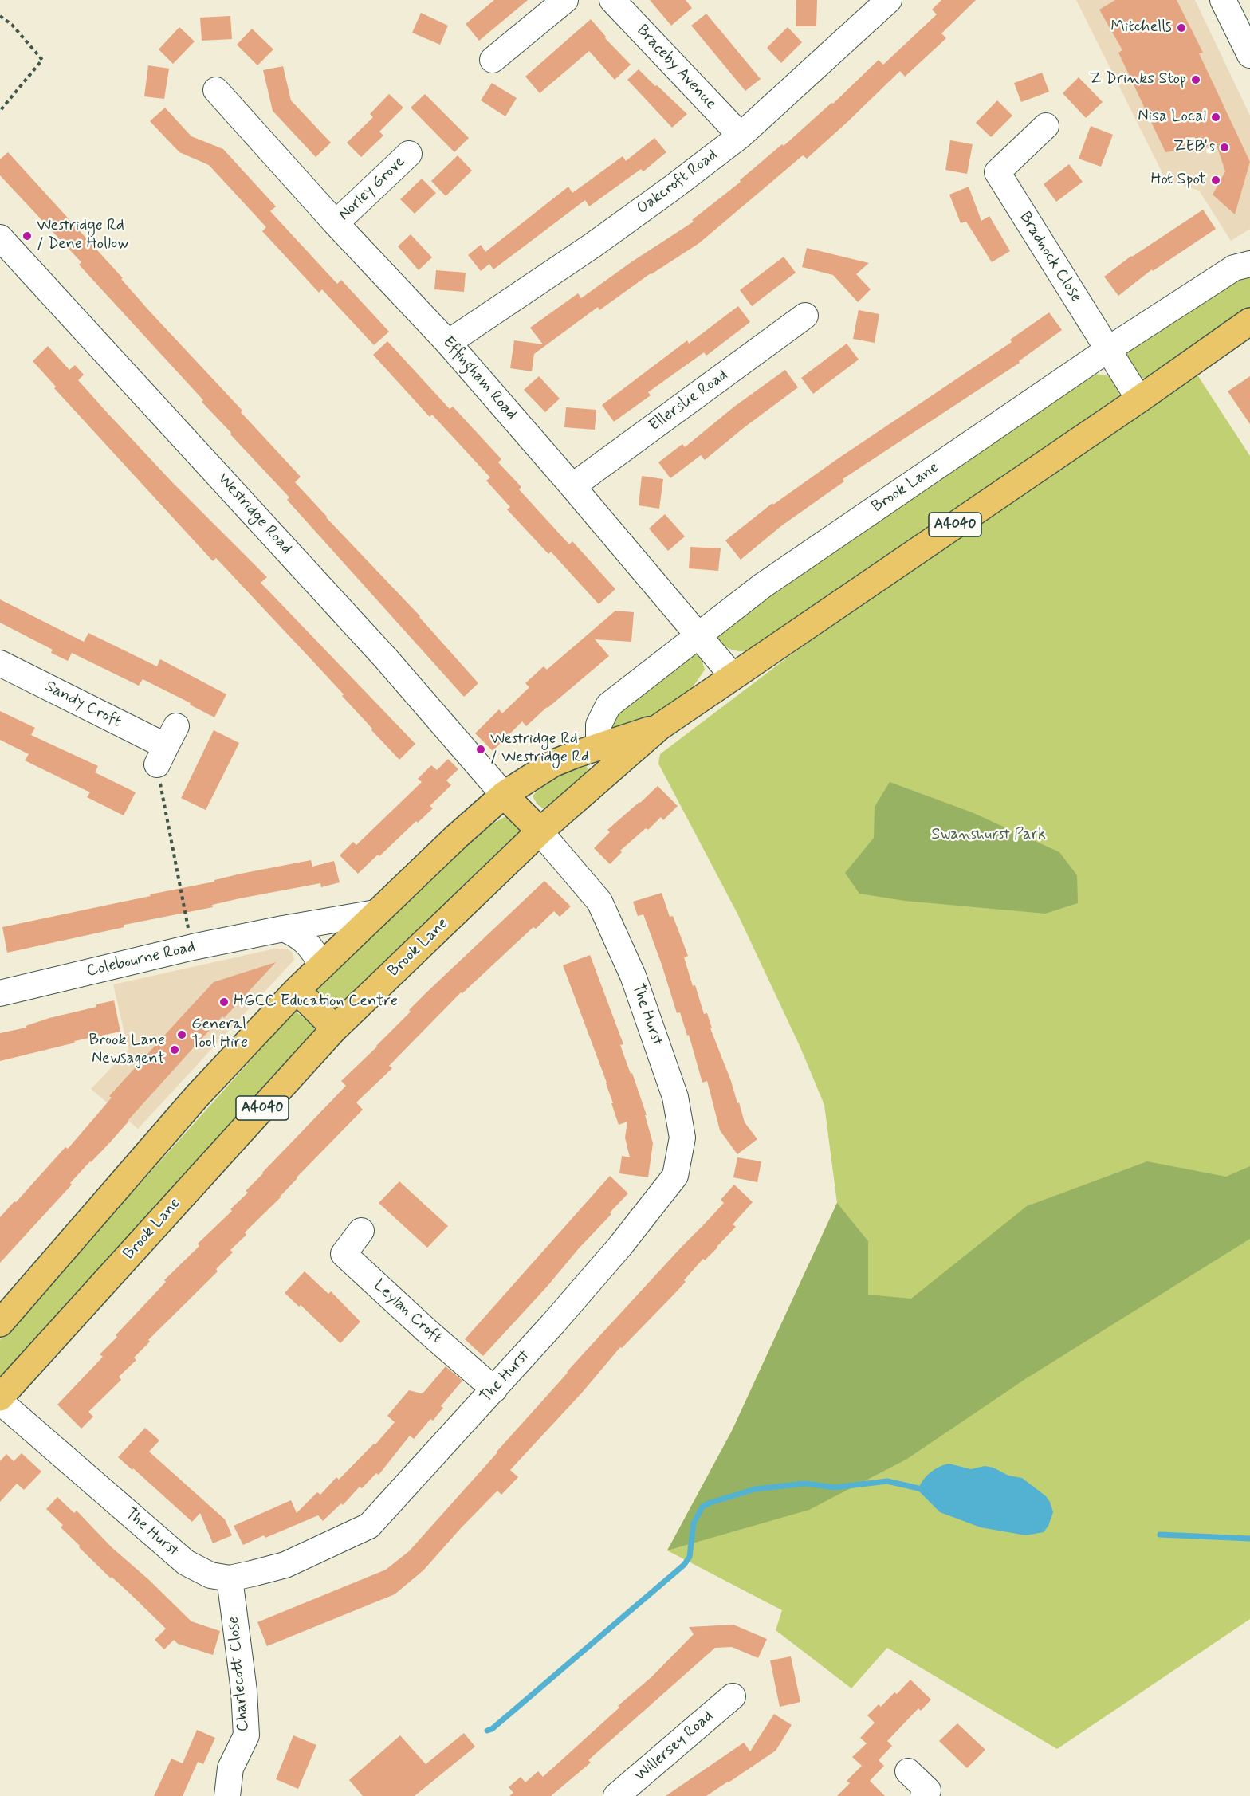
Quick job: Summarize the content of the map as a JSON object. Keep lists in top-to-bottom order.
{
  "streets": {
    "main road": ["Brook Lane", "A4040"],
    "street": [
      "Braceby Avenue",
      "Oakcroft Road",
      "Norley Grove",
      "Bradnock Close",
      "Effingham Road",
      "Ellerslie Road",
      "Westridge Road",
      "Sandy Croft",
      "Colebourne Road",
      "The Hurst",
      "Leylan Croft",
      "Charlecott Close",
      "Willersey Road"
    ]
  },
  "crossings": [
    ["Braceby Avenue", "Oakcroft Road"],
    ["Oakcroft Road", "Effingham Road"],
    ["Norley Grove", "Effingham Road"],
    ["Bradnock Close", "Brook Lane"],
    ["Effingham Road", "Ellerslie Road"],
    ["Effingham Road", "Brook Lane"],
    ["Brook Lane", "Westridge Road"],
    ["Brook Lane", "Colebourne Road"],
    ["Brook Lane", "The Hurst"],
    ["The Hurst", "Leylan Croft"],
    ["The Hurst", "Charlecott Close"]
  ],
  "parks": ["Swanshurst Park"],
  "places": [
    "Mitchells",
    "Z Drinks Stop",
    "Nisa Local",
    "ZEB's",
    "Hot Spot",
    "Westridge Rd / Dene Hollow",
    "Westridge Rd / Westridge Rd",
    "HGCC Education Centre",
    "General Tool Hire",
    "Brook Lane Newsagent"
  ]
}
